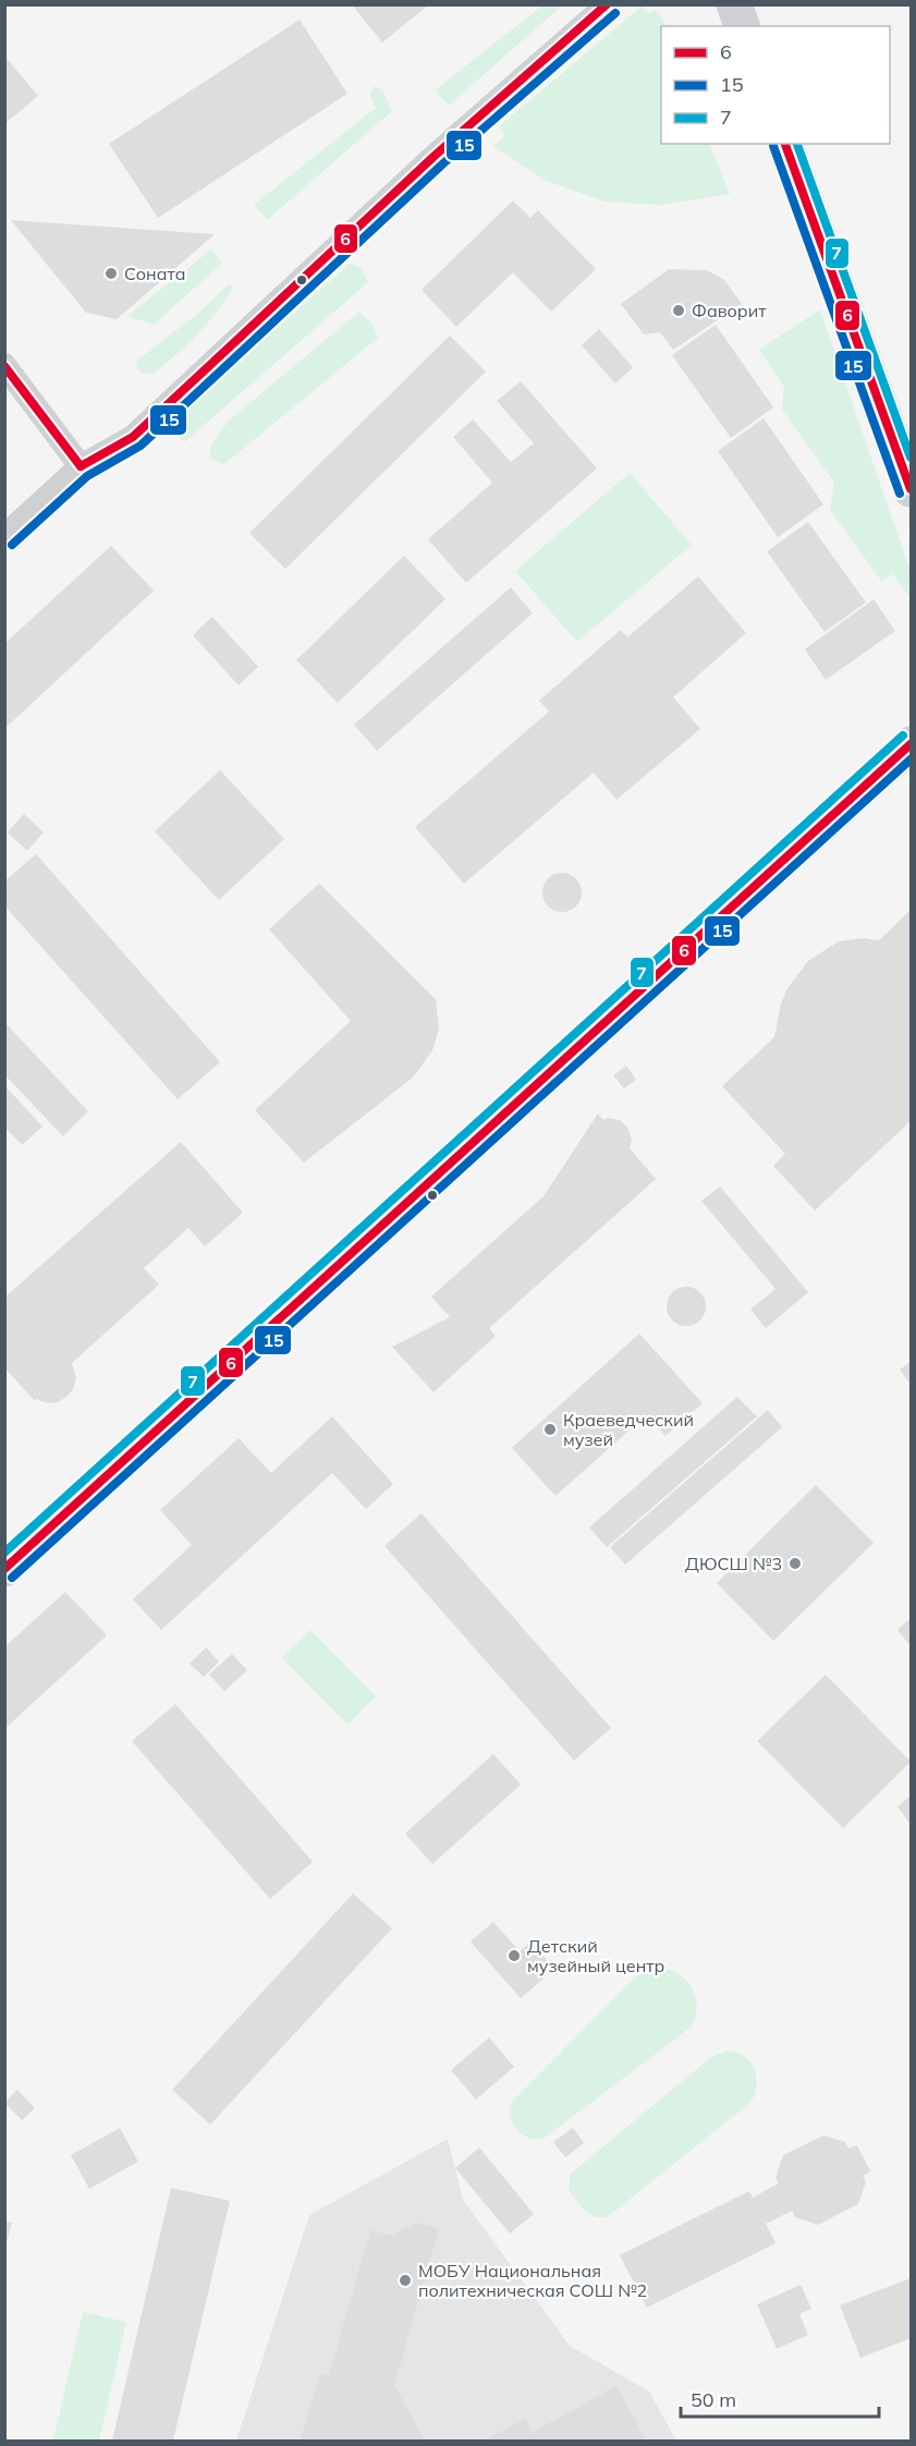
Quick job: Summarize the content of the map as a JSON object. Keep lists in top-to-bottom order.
{
  "places": [
    "Соната",
    "Фаворит",
    "Краеведческий музей",
    "ДЮСШ №3",
    "Детский музейный центр",
    "МОБУ Национальная политехническая СОШ №2"
  ],
  "lines": ["transit line 6", "transit line 15", "transit line 7"],
  "legend": ["6", "15", "7"],
  "scale_bar": "50 m"
}
